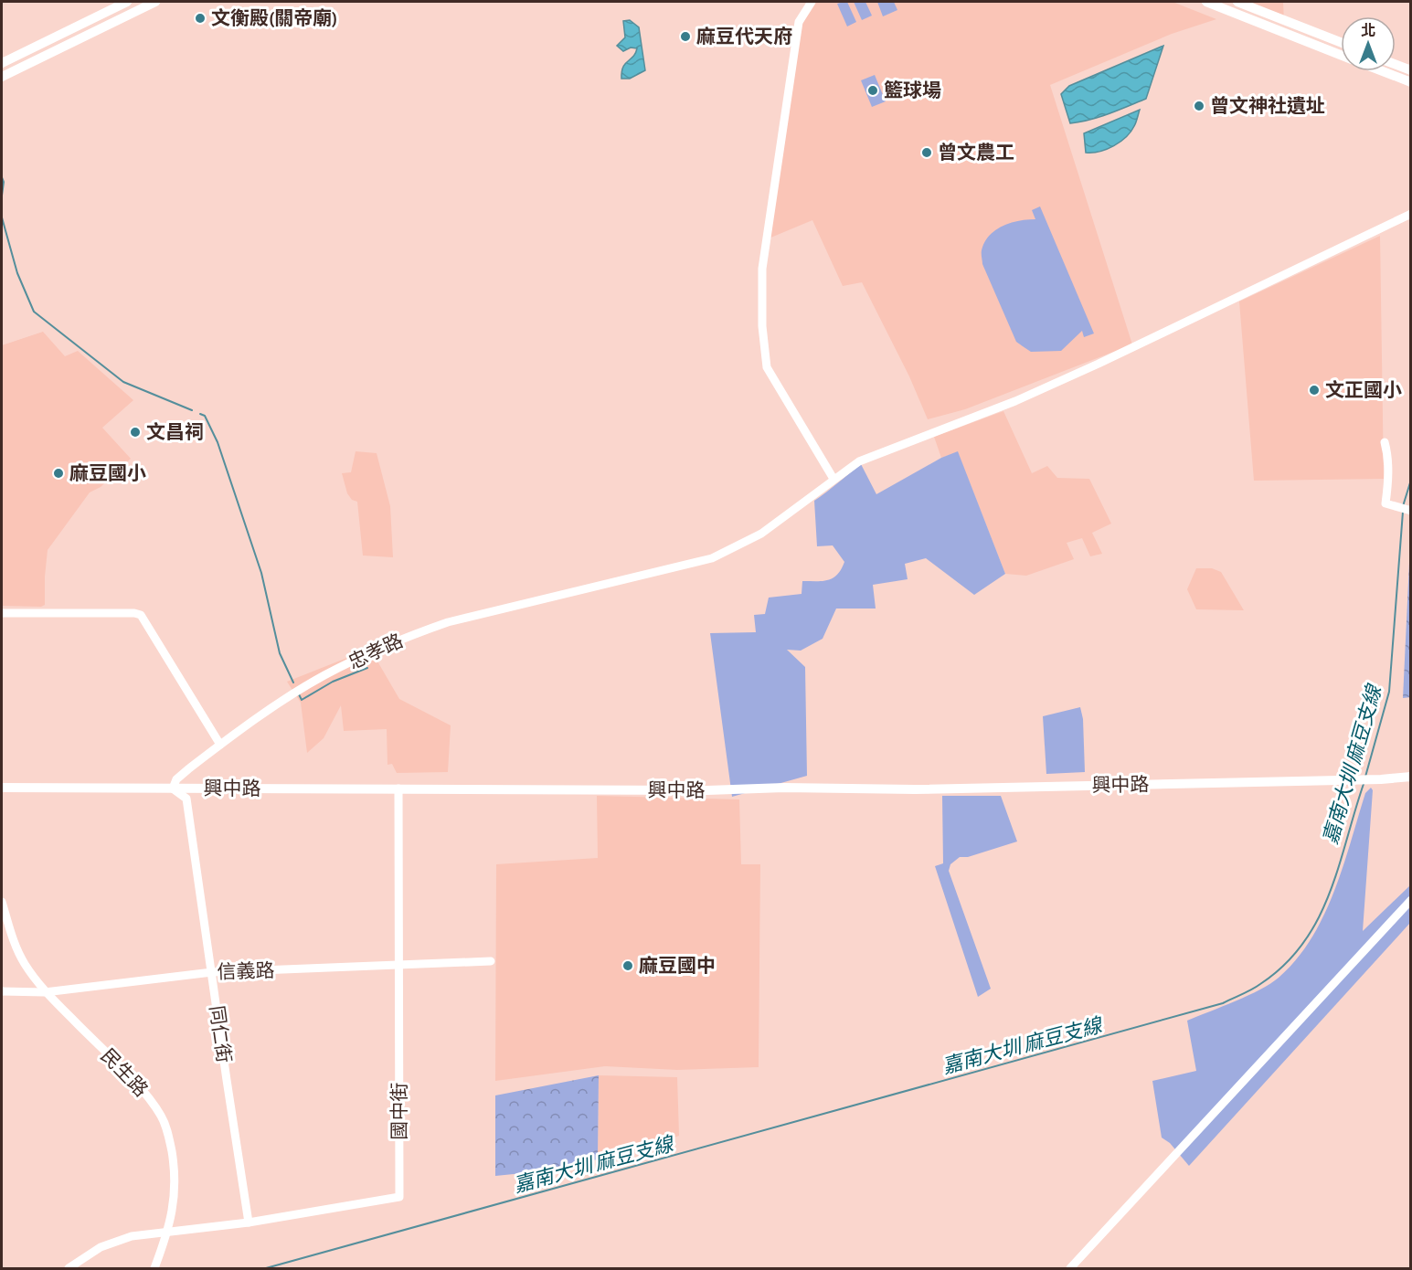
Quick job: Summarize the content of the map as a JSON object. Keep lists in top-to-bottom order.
{
  "streets": {
    "main road": ["興中路"],
    "street": [
      "忠孝路",
      "信義路",
      "同仁街",
      "民生路",
      "國中街"
    ]
  },
  "crossings": [
    ["忠孝路", "興中路"],
    ["忠孝路", "同仁街"],
    ["興中路", "同仁街"],
    ["興中路", "國中街"],
    ["信義路", "同仁街"],
    ["信義路", "民生路"],
    ["信義路", "國中街"],
    ["同仁街", "國中街"],
    ["民生路", "國中街"]
  ],
  "water": ["嘉南大圳 麻豆支線"],
  "places": [
    "文衡殿(關帝廟)",
    "麻豆代天府",
    "籃球場",
    "曾文神社遺址",
    "曾文農工",
    "文正國小",
    "文昌祠",
    "麻豆國小",
    "麻豆國中"
  ],
  "north": "top"
}
